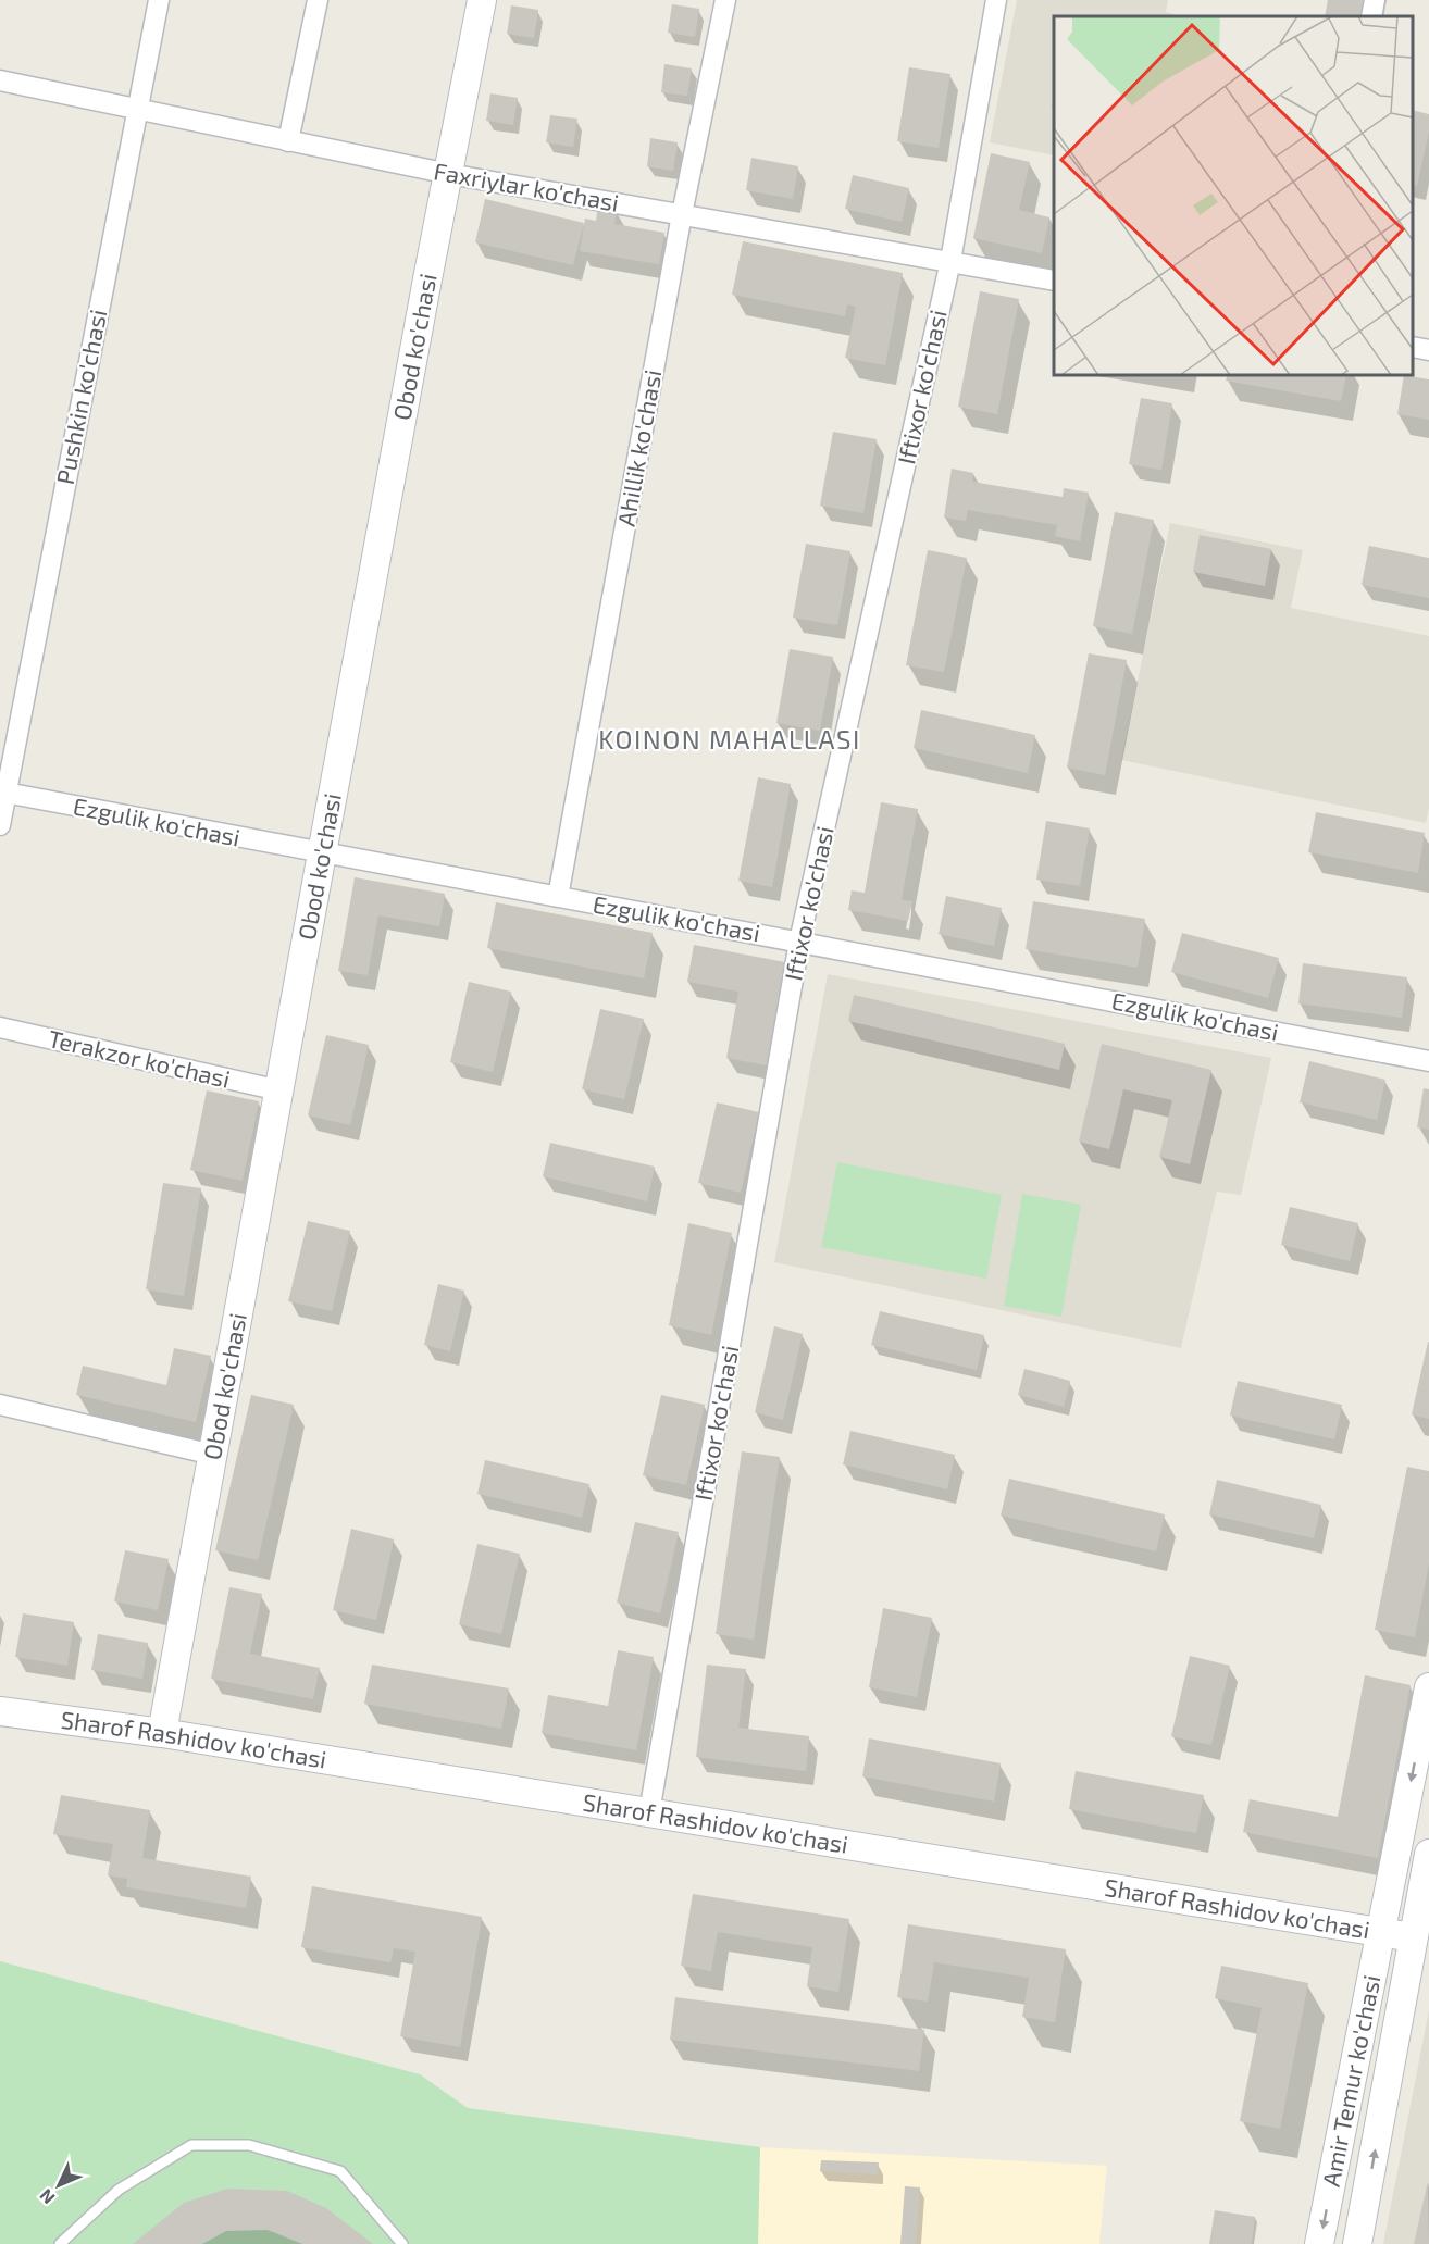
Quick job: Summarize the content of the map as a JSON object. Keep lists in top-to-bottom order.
{
  "streets": {
    "main road": ["Obod ko'chasi", "Sharof Rashidov ko'chasi", "Amir Temur ko'chasi"],
    "street": [
      "Faxriylar ko'chasi",
      "Iftixor ko'chasi",
      "Pushkin ko'chasi",
      "Ahillik ko'chasi",
      "Ezgulik ko'chasi",
      "Terakzor ko'chasi"
    ]
  },
  "crossings": [
    ["Faxriylar ko'chasi", "Obod ko'chasi"],
    ["Faxriylar ko'chasi", "Iftixor ko'chasi"],
    ["Faxriylar ko'chasi", "Pushkin ko'chasi"],
    ["Faxriylar ko'chasi", "Ahillik ko'chasi"],
    ["Obod ko'chasi", "Ezgulik ko'chasi"],
    ["Obod ko'chasi", "Terakzor ko'chasi"],
    ["Obod ko'chasi", "Sharof Rashidov ko'chasi"],
    ["Iftixor ko'chasi", "Ezgulik ko'chasi"],
    ["Iftixor ko'chasi", "Sharof Rashidov ko'chasi"],
    ["Pushkin ko'chasi", "Ezgulik ko'chasi"],
    ["Ahillik ko'chasi", "Ezgulik ko'chasi"],
    ["Sharof Rashidov ko'chasi", "Amir Temur ko'chasi"]
  ],
  "districts": ["KOINON MAHALLASI"],
  "north": "bottom left"
}
